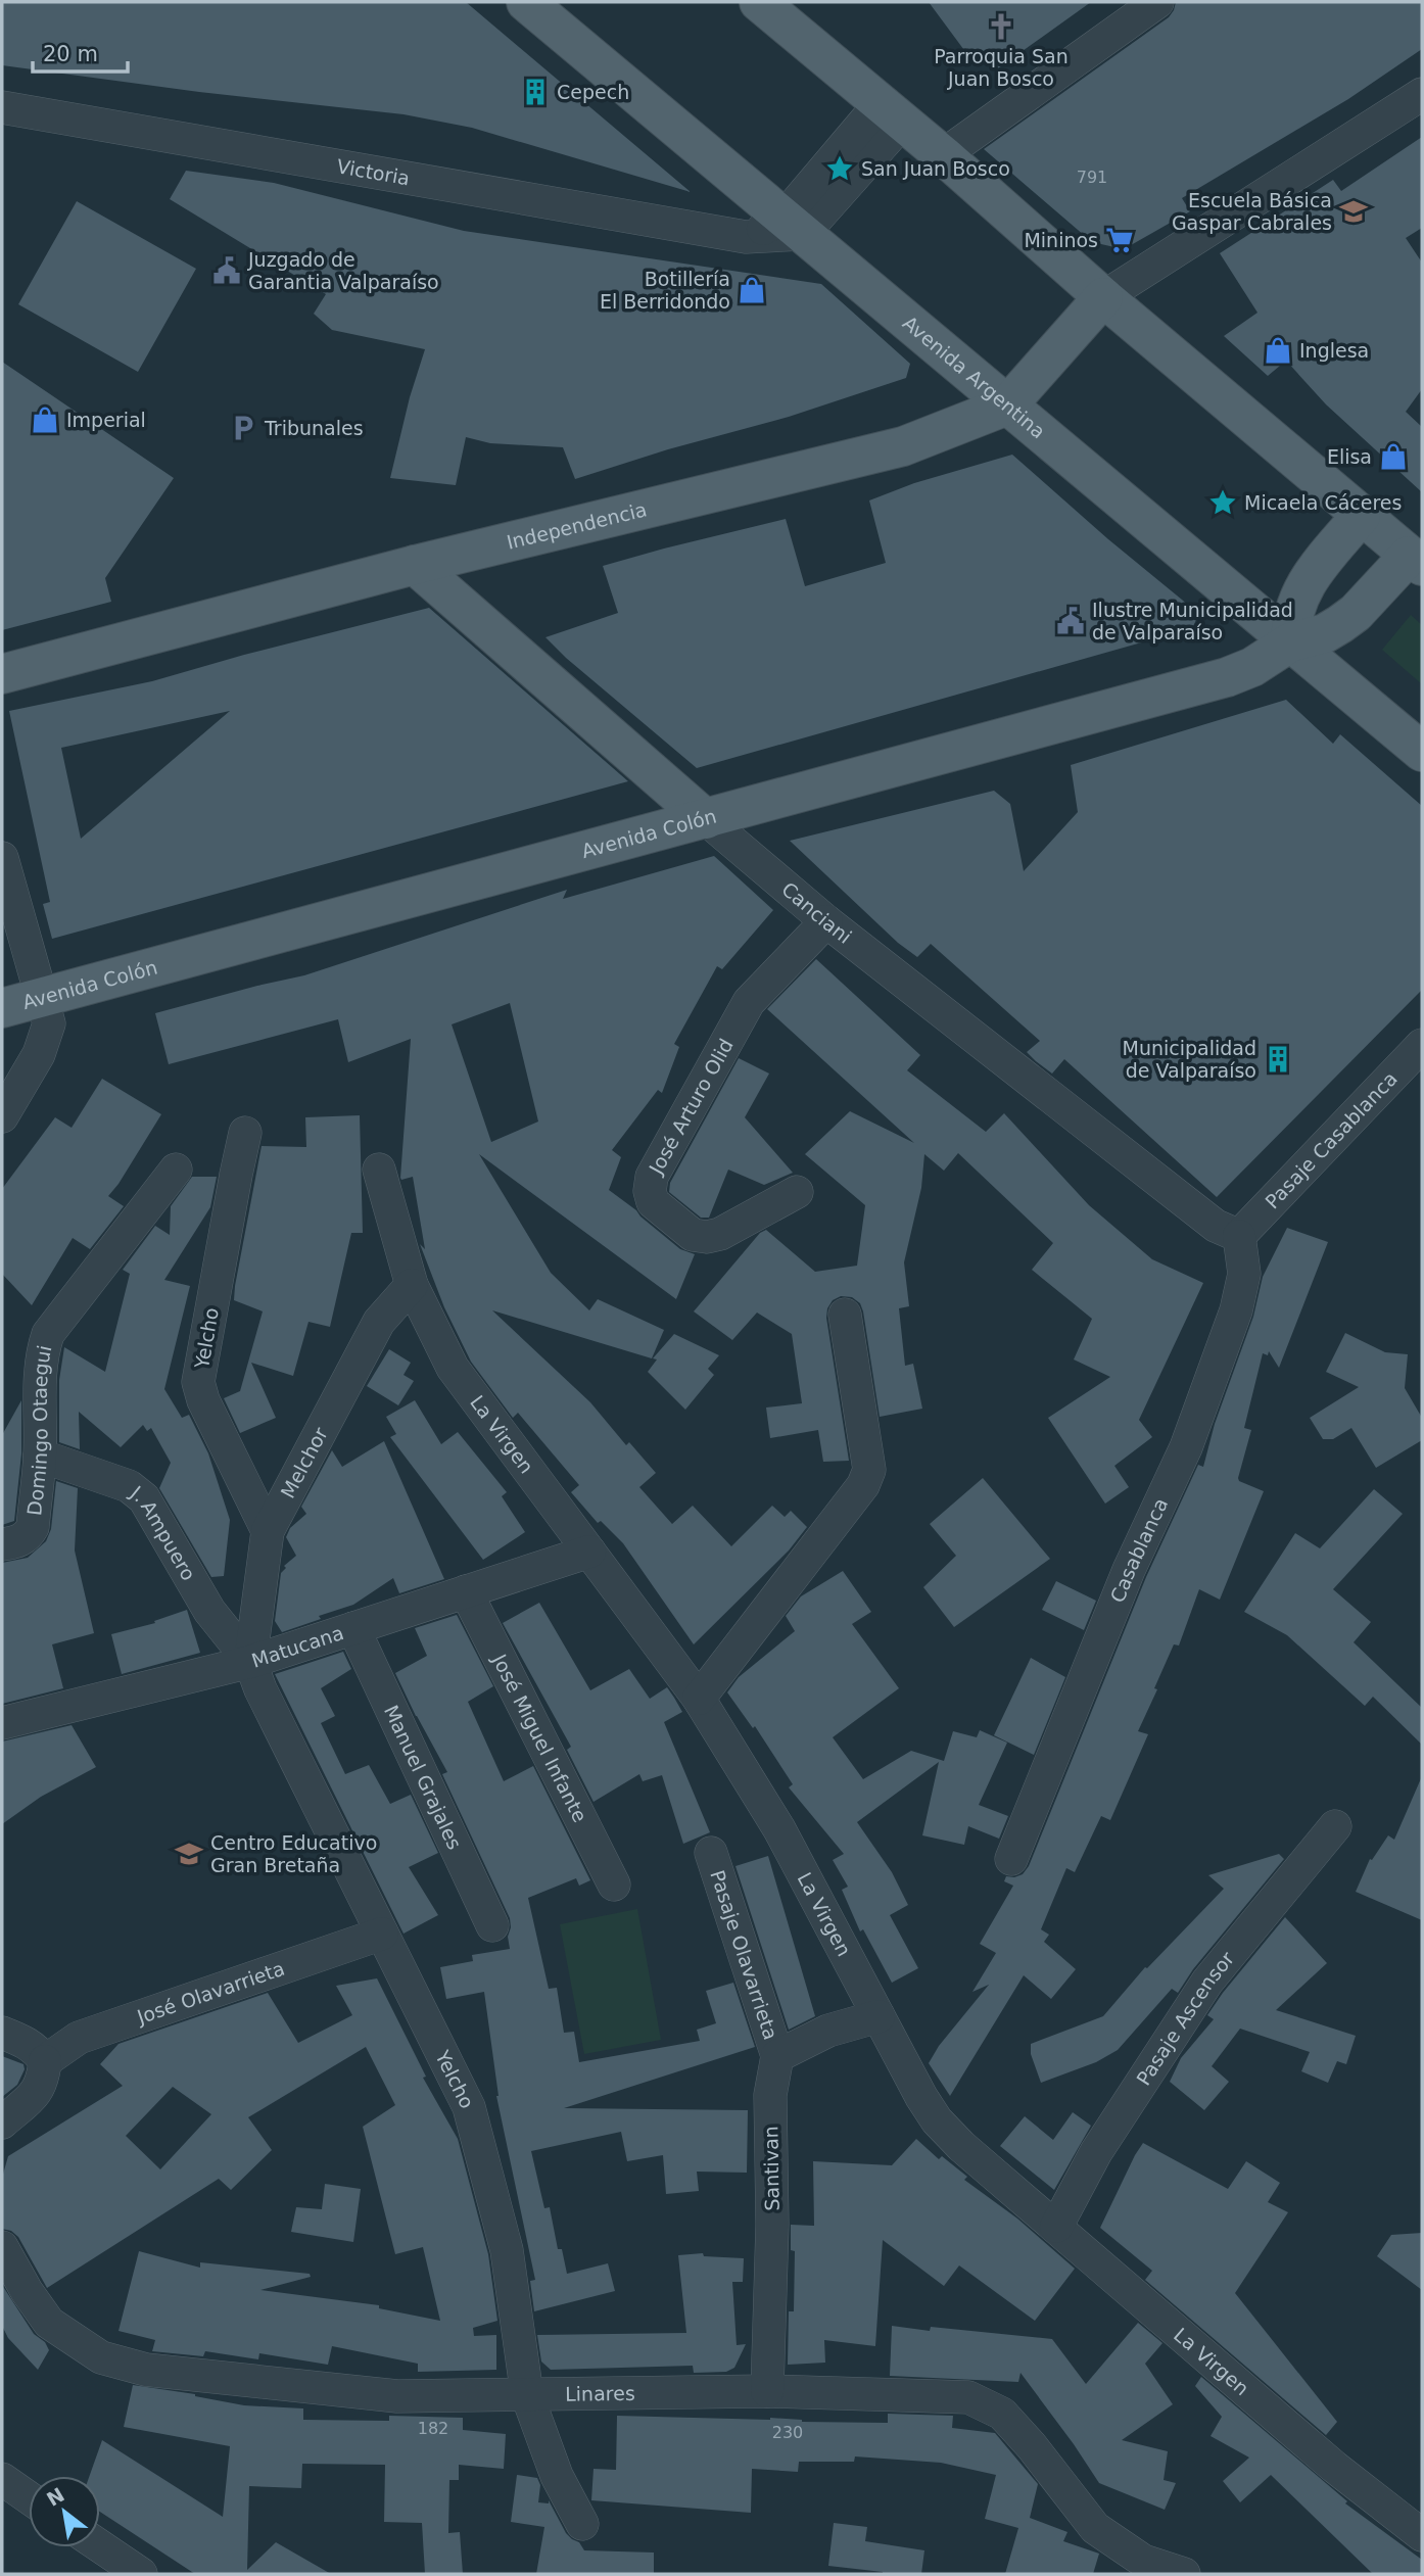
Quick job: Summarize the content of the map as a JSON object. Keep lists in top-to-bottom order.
{
  "streets": {
    "main road": [
      "Avenida Argentina",
      "Independencia",
      "Avenida Colón",
      "Canciani"
    ],
    "street": [
      "Victoria",
      "José Arturo Olid",
      "Pasaje Casablanca",
      "Yelcho",
      "Domingo Otaegui",
      "La Virgen",
      "Melchor",
      "J. Ampuero",
      "Casablanca",
      "Matucana",
      "José Miguel Infante",
      "Manuel Grajales",
      "Pasaje Olavarrieta",
      "José Olavarrieta",
      "Pasaje Ascensor",
      "Santivan",
      "Linares"
    ]
  },
  "crossings": [
    ["Victoria", "Avenida Argentina"],
    ["Avenida Argentina", "Independencia"],
    ["Avenida Argentina", "Avenida Colón"],
    ["Independencia", "Canciani"],
    ["Avenida Colón", "Canciani"],
    ["Canciani", "José Arturo Olid"],
    ["Canciani", "Pasaje Casablanca"],
    ["Canciani", "Casablanca"],
    ["Pasaje Casablanca", "Casablanca"],
    ["Yelcho", "Melchor"],
    ["Yelcho", "J. Ampuero"],
    ["Yelcho", "Matucana"],
    ["Yelcho", "José Olavarrieta"],
    ["Yelcho", "Linares"],
    ["Domingo Otaegui", "J. Ampuero"],
    ["La Virgen", "Melchor"],
    ["La Virgen", "Matucana"],
    ["La Virgen", "Pasaje Ascensor"],
    ["Melchor", "J. Ampuero"],
    ["Melchor", "Matucana"],
    ["J. Ampuero", "Matucana"],
    ["Matucana", "José Miguel Infante"],
    ["Matucana", "Manuel Grajales"],
    ["Pasaje Olavarrieta", "Santivan"],
    ["Santivan", "Linares"]
  ],
  "places": {
    "church": ["Parroquia San Juan Bosco"],
    "building": ["Cepech", "Municipalidad de Valparaíso"],
    "place": ["San Juan Bosco", "Micaela Cáceres"],
    "school or university": ["Escuela Básica Gaspar Cabrales", "Centro Educativo Gran Bretaña"],
    "supermarket": ["Mininos"],
    "public building": ["Juzgado de Garantia Valparaíso", "Ilustre Municipalidad de Valparaíso"],
    "shop": [
      "Botillería El Berridondo",
      "Inglesa",
      "Imperial",
      "Elisa"
    ],
    "parking": ["Tribunales"]
  },
  "house_numbers": ["791", "182", "230"],
  "scale_bar": "20 m",
  "north": "top left"
}
